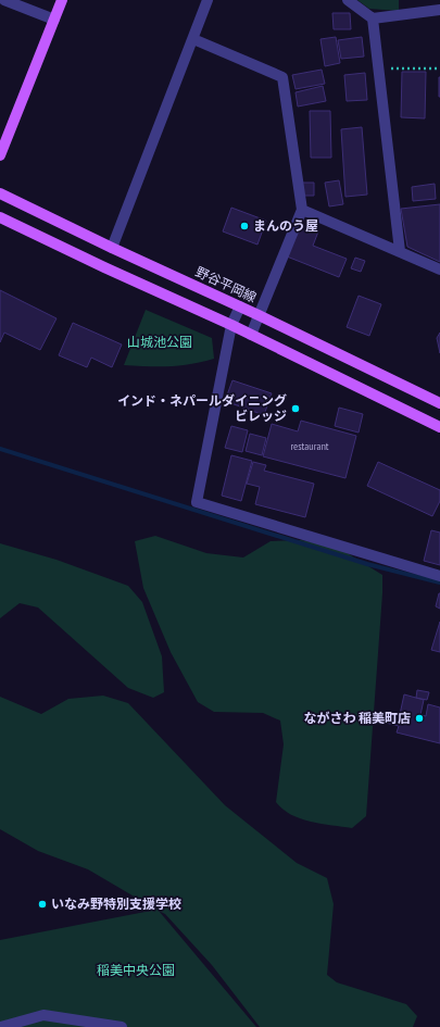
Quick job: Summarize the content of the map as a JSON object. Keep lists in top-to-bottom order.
{
  "streets": {
    "main road": ["野谷平岡線"]
  },
  "parks": ["山城池公園", "稲美中央公園"],
  "places": [
    "まんのう屋",
    "インド・ネパールダイニング ビレッジ",
    "ながさわ 稲美町店",
    "いなみ野特別支援学校"
  ],
  "house_numbers": ["restaurant"]
}
